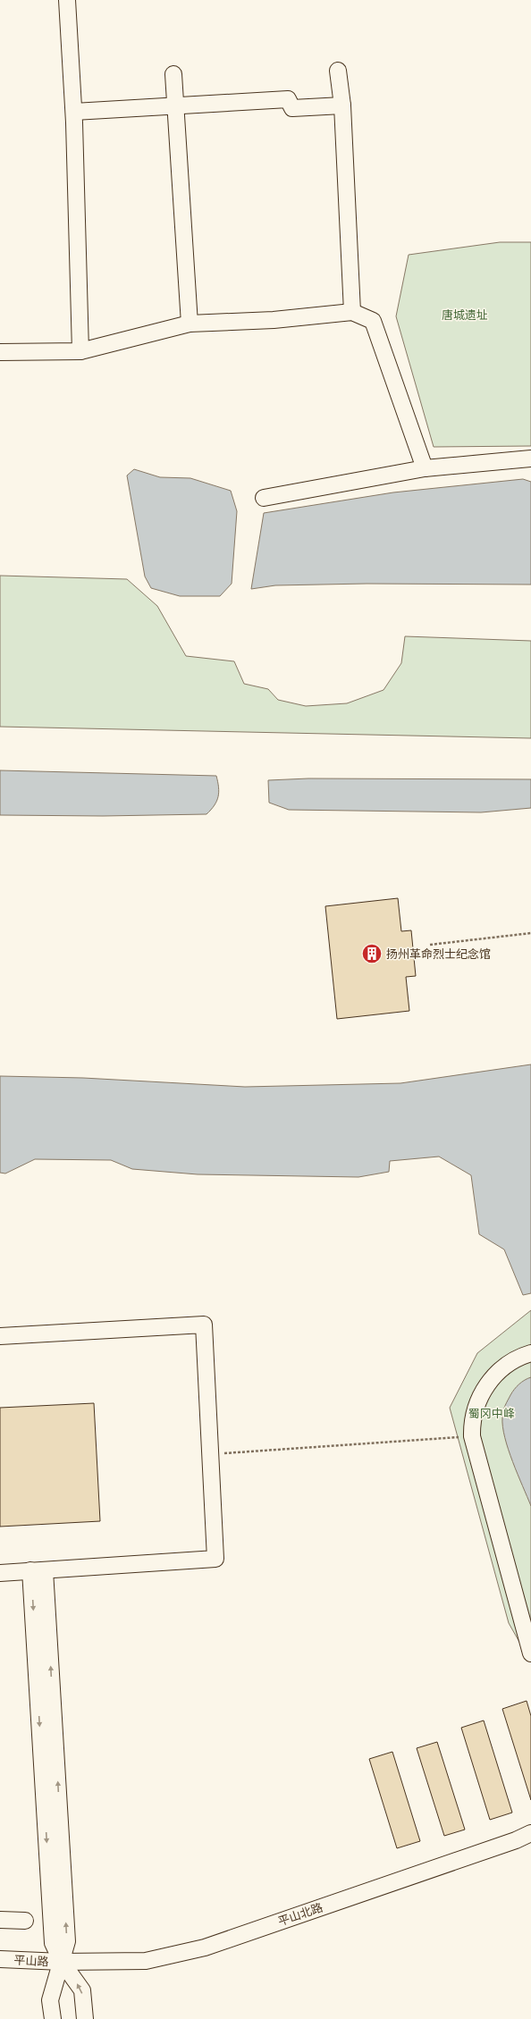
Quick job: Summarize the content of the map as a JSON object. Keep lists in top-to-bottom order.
{
  "streets": {
    "street": ["平山北路", "平山路"]
  },
  "crossings": [
    ["平山北路", "平山路"]
  ],
  "parks": ["唐城遗址", "蜀冈中峰"],
  "places": {
    "building": ["扬州革命烈士纪念馆"]
  }
}
